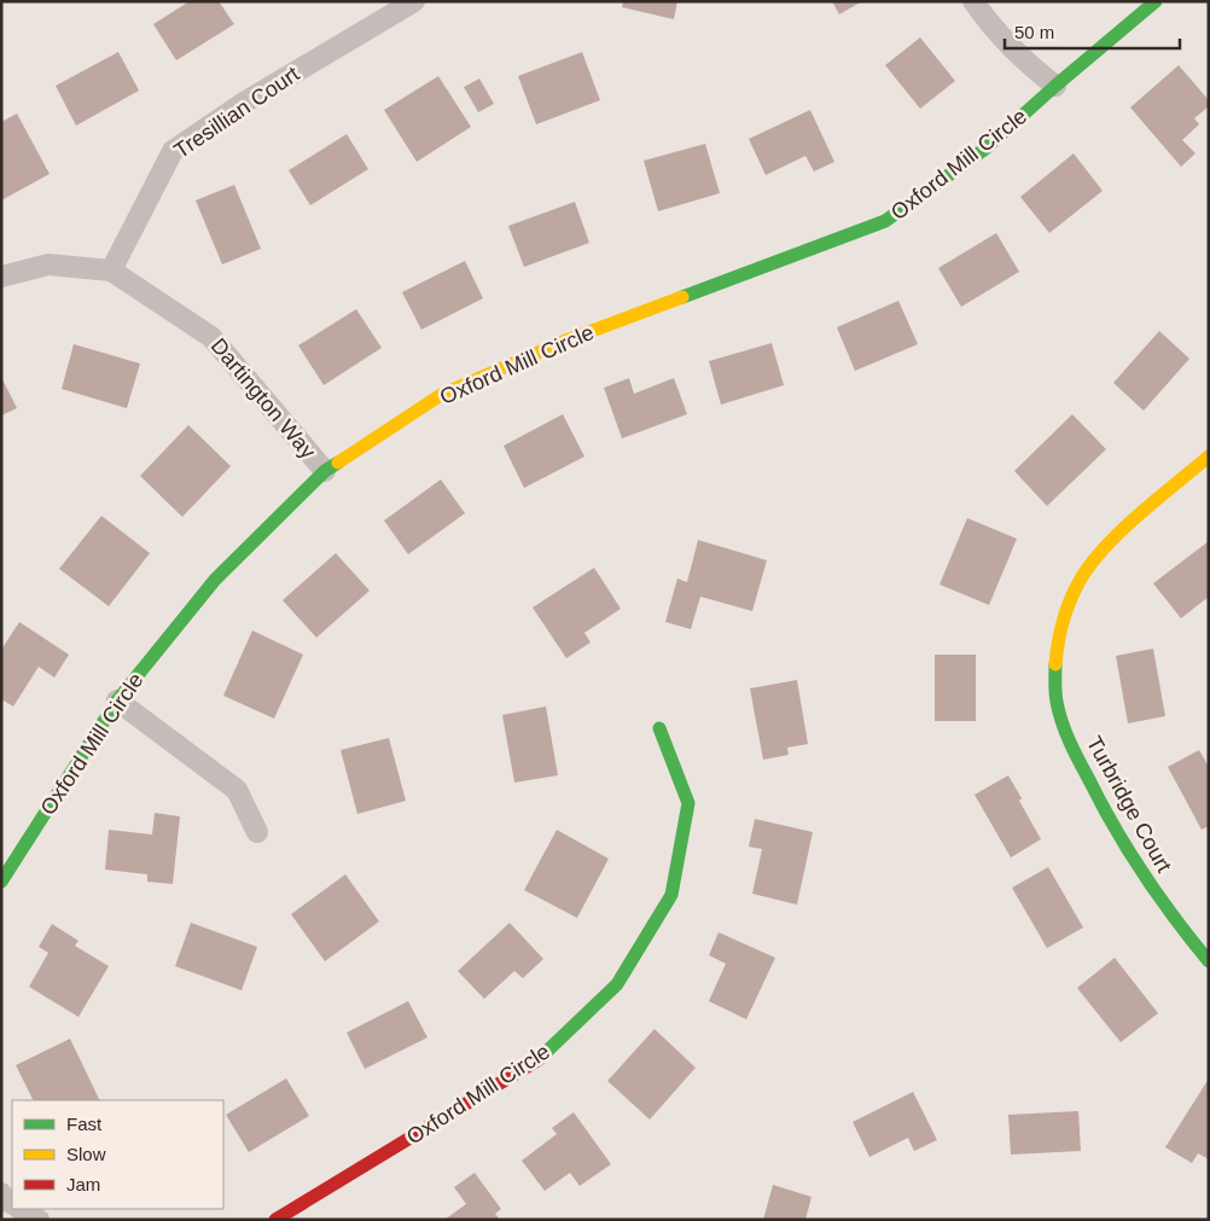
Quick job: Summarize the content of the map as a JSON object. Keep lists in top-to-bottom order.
{
  "streets": {
    "street": [
      "Tresillian Court",
      "Oxford Mill Circle",
      "Dartington Way",
      "Turbridge Court"
    ]
  },
  "crossings": [
    ["Tresillian Court", "Dartington Way"],
    ["Oxford Mill Circle", "Dartington Way"]
  ],
  "legend": ["Fast", "Slow", "Jam"],
  "scale_bar": "50 m"
}
